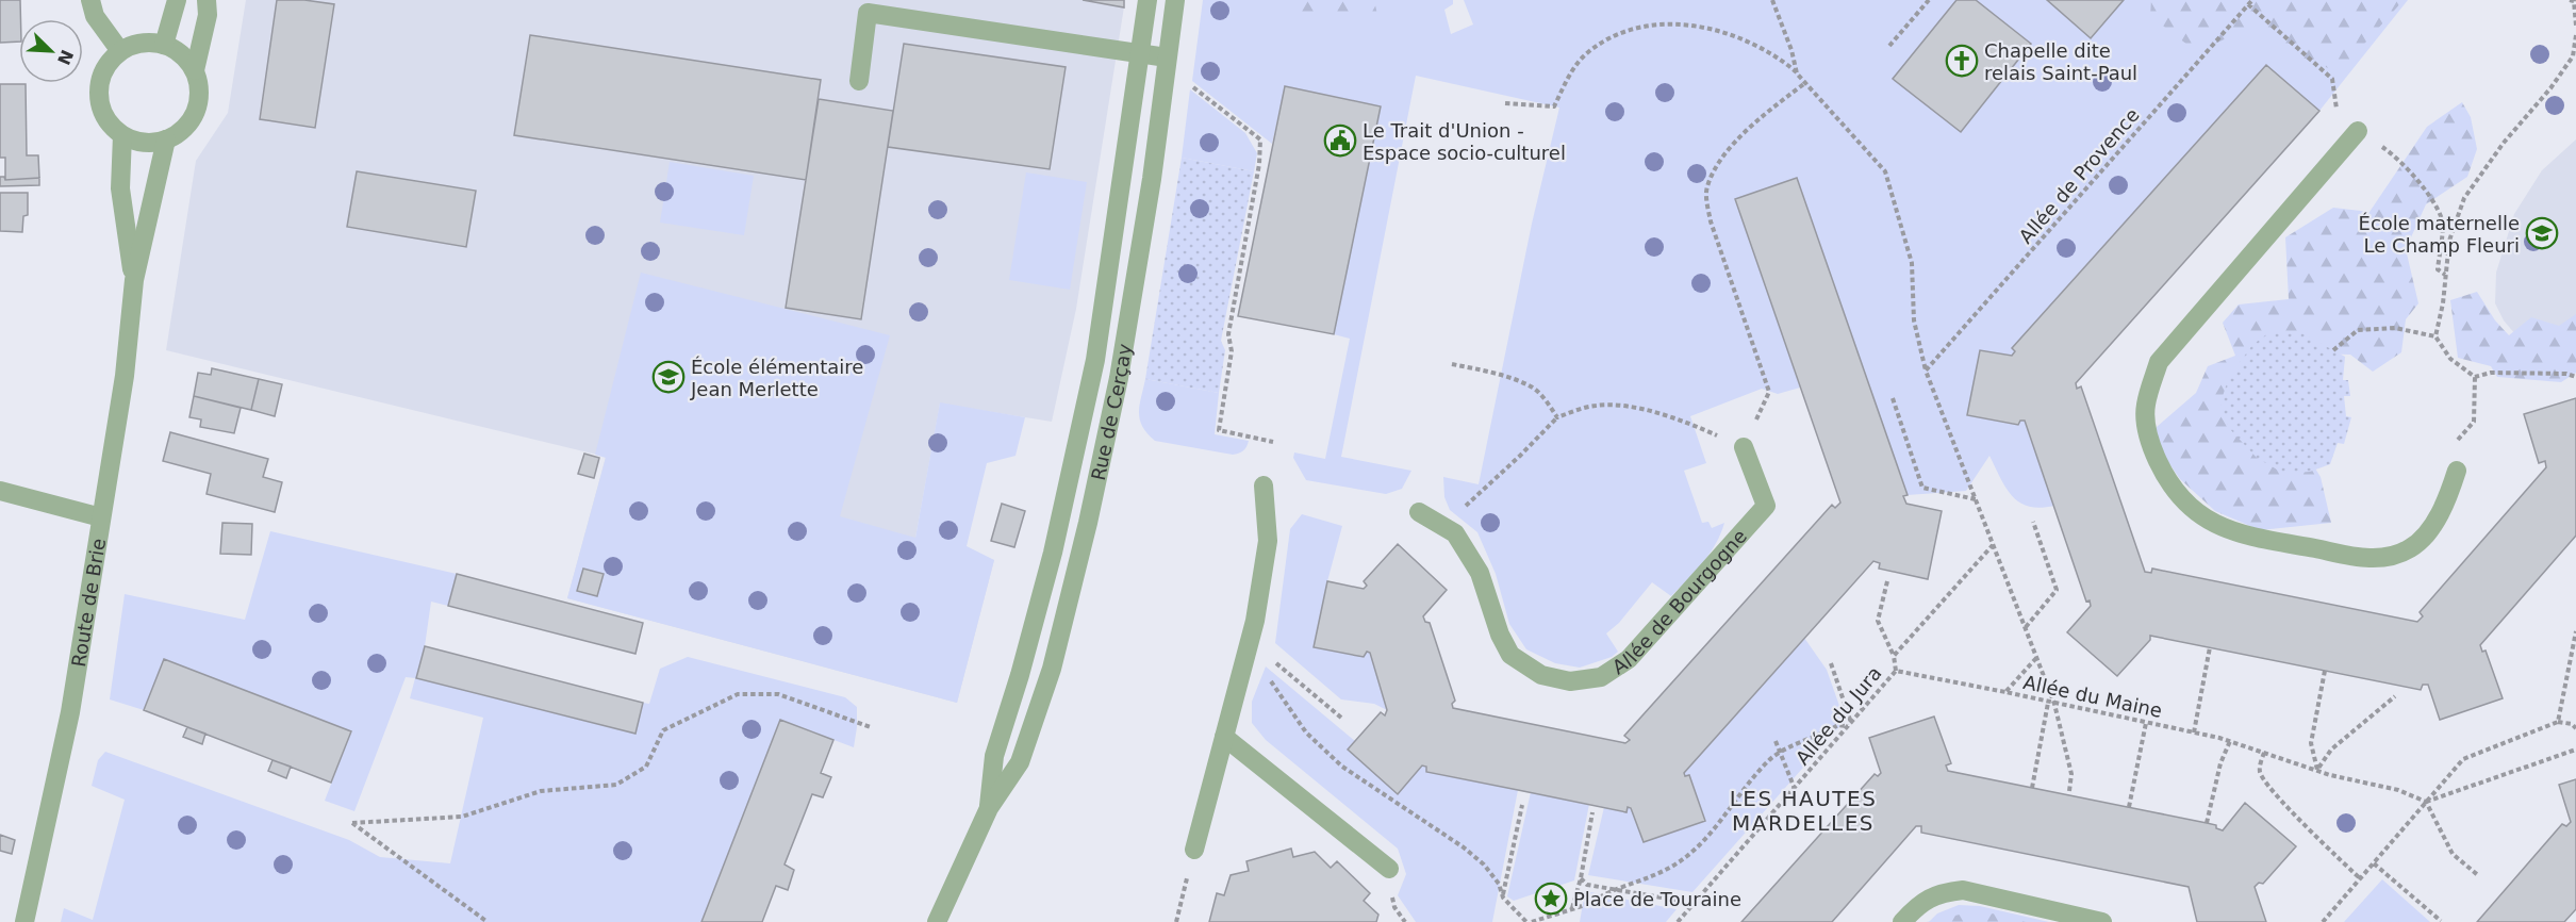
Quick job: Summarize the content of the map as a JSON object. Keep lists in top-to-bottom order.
{
  "streets": {
    "street": ["Rue de Cerçay", "Allée de Bourgogne", "Route de Brie"],
    "path": ["Allée de Provence", "Allée du Maine", "Allée du Jura"]
  },
  "crossings": [
    ["Allée du Maine", "Allée du Jura"]
  ],
  "districts": ["LES HAUTES MARDELLES"],
  "places": {
    "church": ["Chapelle dite relais Saint-Paul"],
    "public building": ["Le Trait d'Union - Espace socio-culturel"],
    "school or university": ["École maternelle Le Champ Fleuri", "École élémentaire Jean Merlette"],
    "place": ["Place de Touraine"]
  },
  "north": "bottom right"
}
